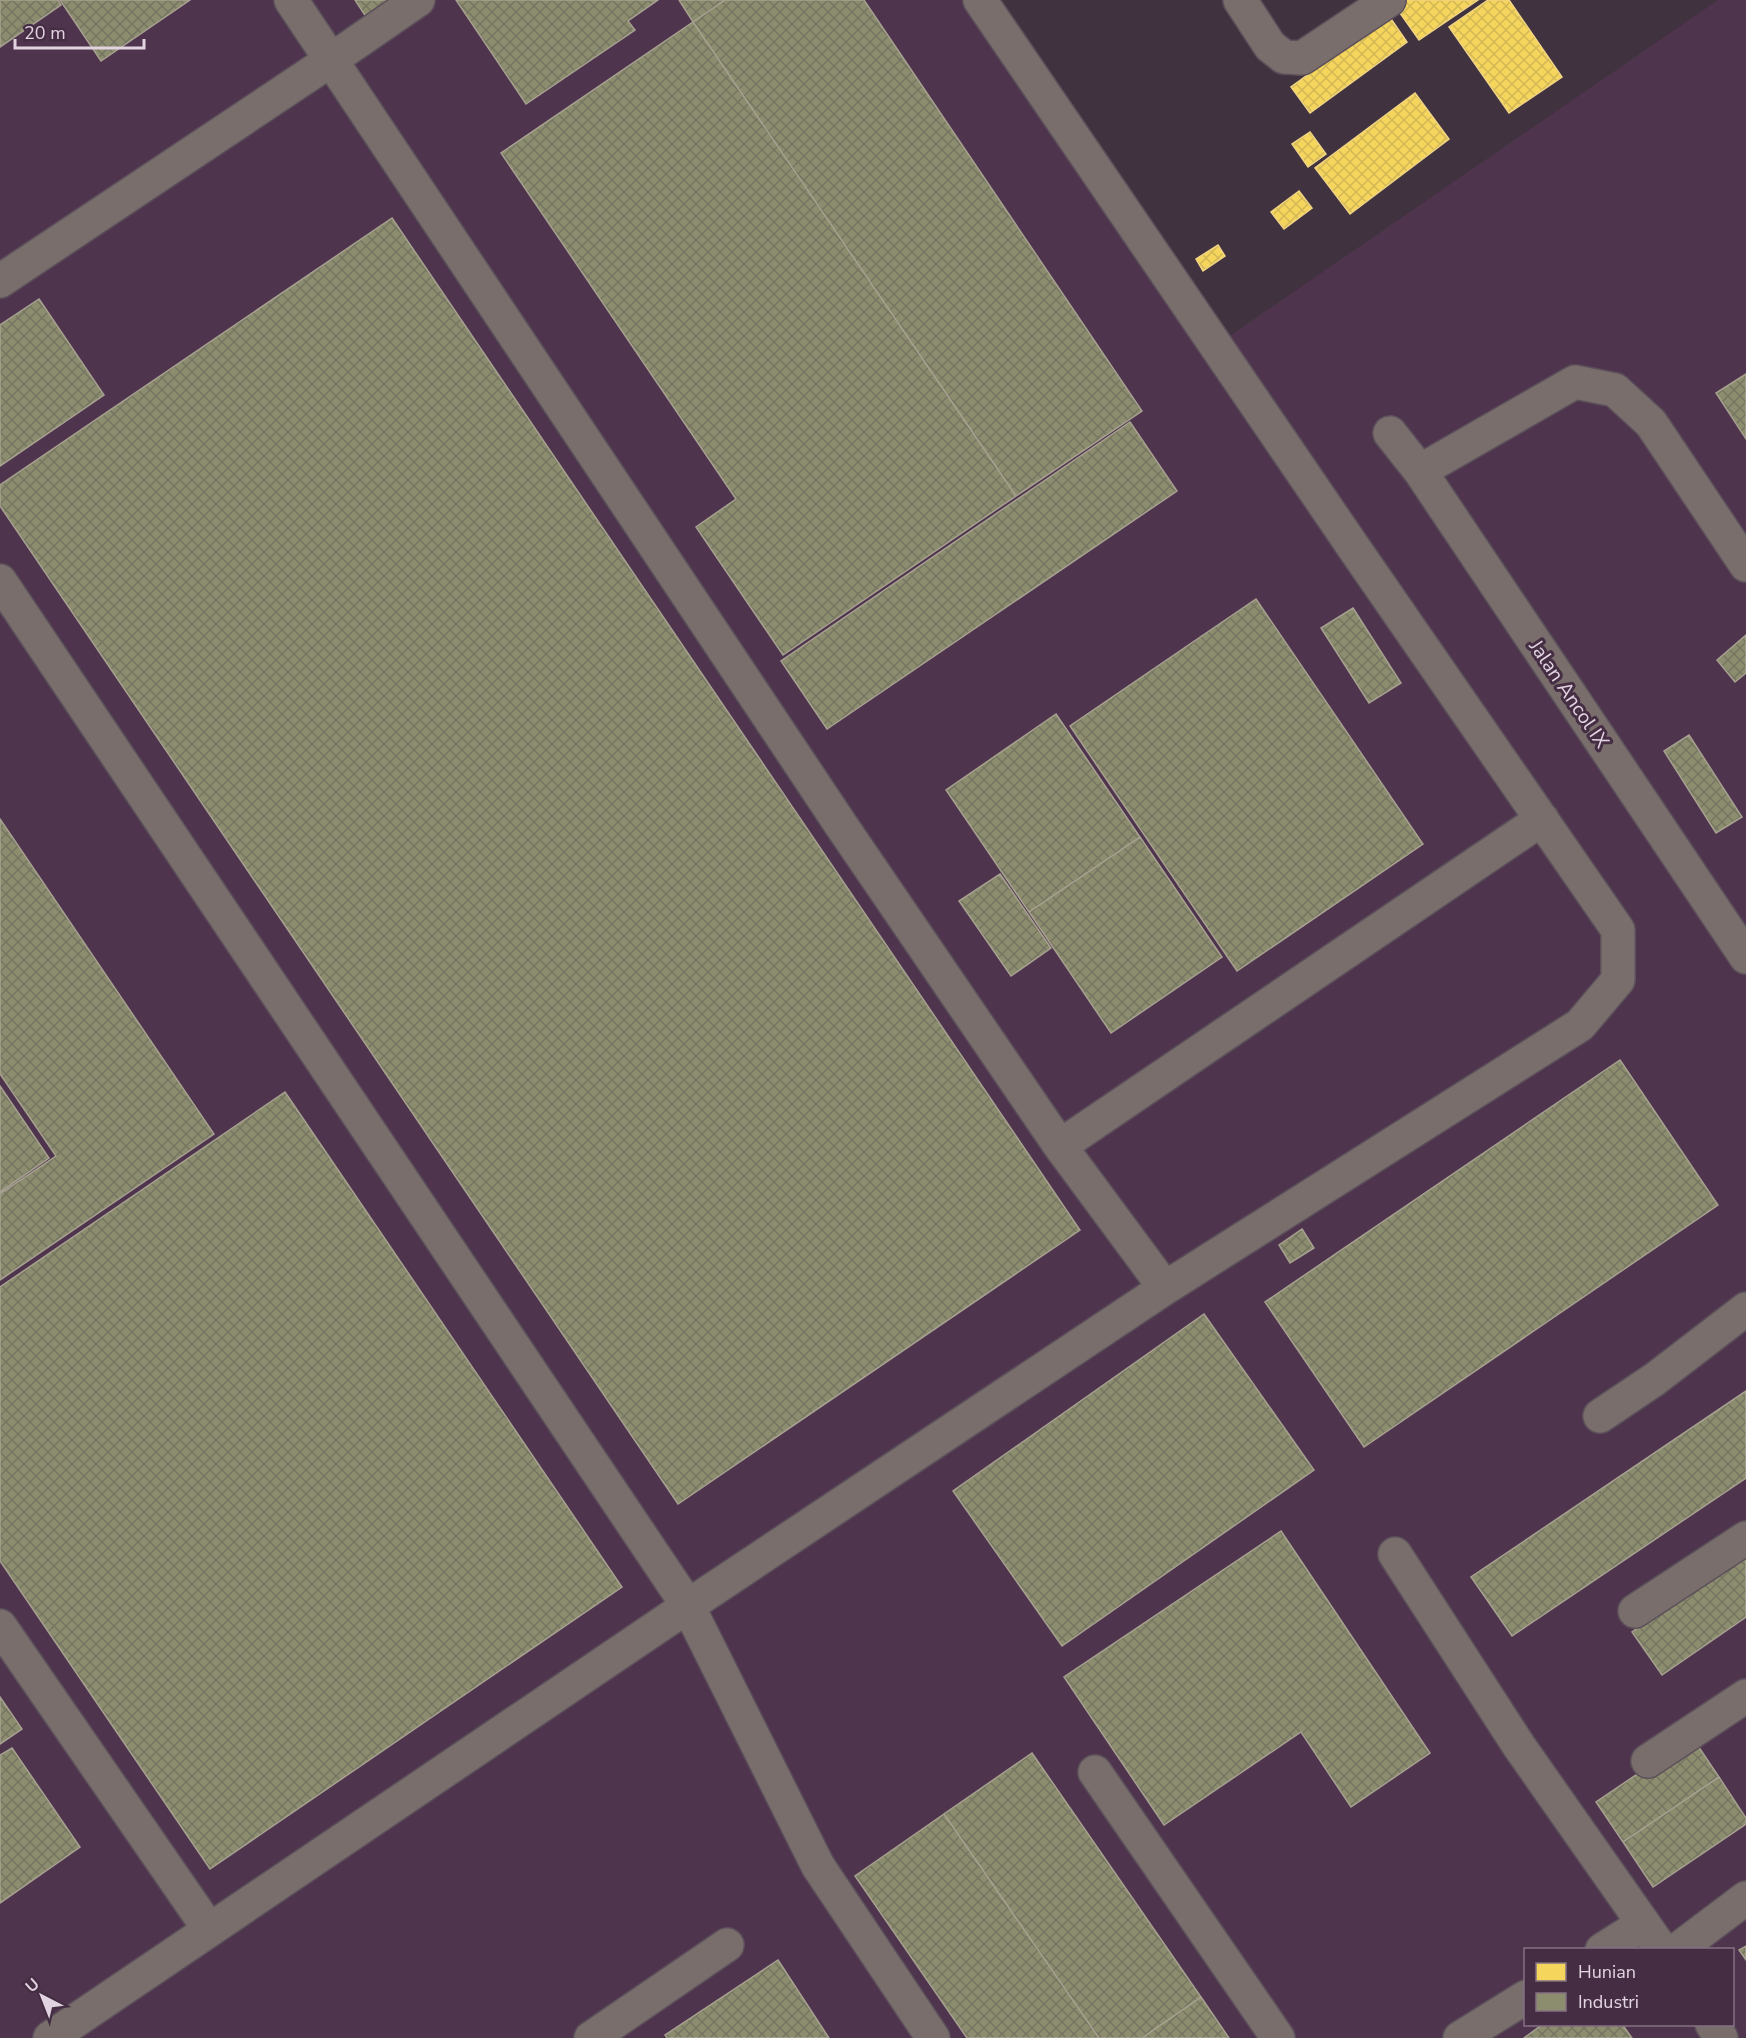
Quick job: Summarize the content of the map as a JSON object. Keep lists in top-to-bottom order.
{
  "streets": {
    "street": ["Jalan Ancol IX"]
  },
  "legend": ["Hunian", "Industri"],
  "scale_bar": "20 m",
  "north": "top left"
}
